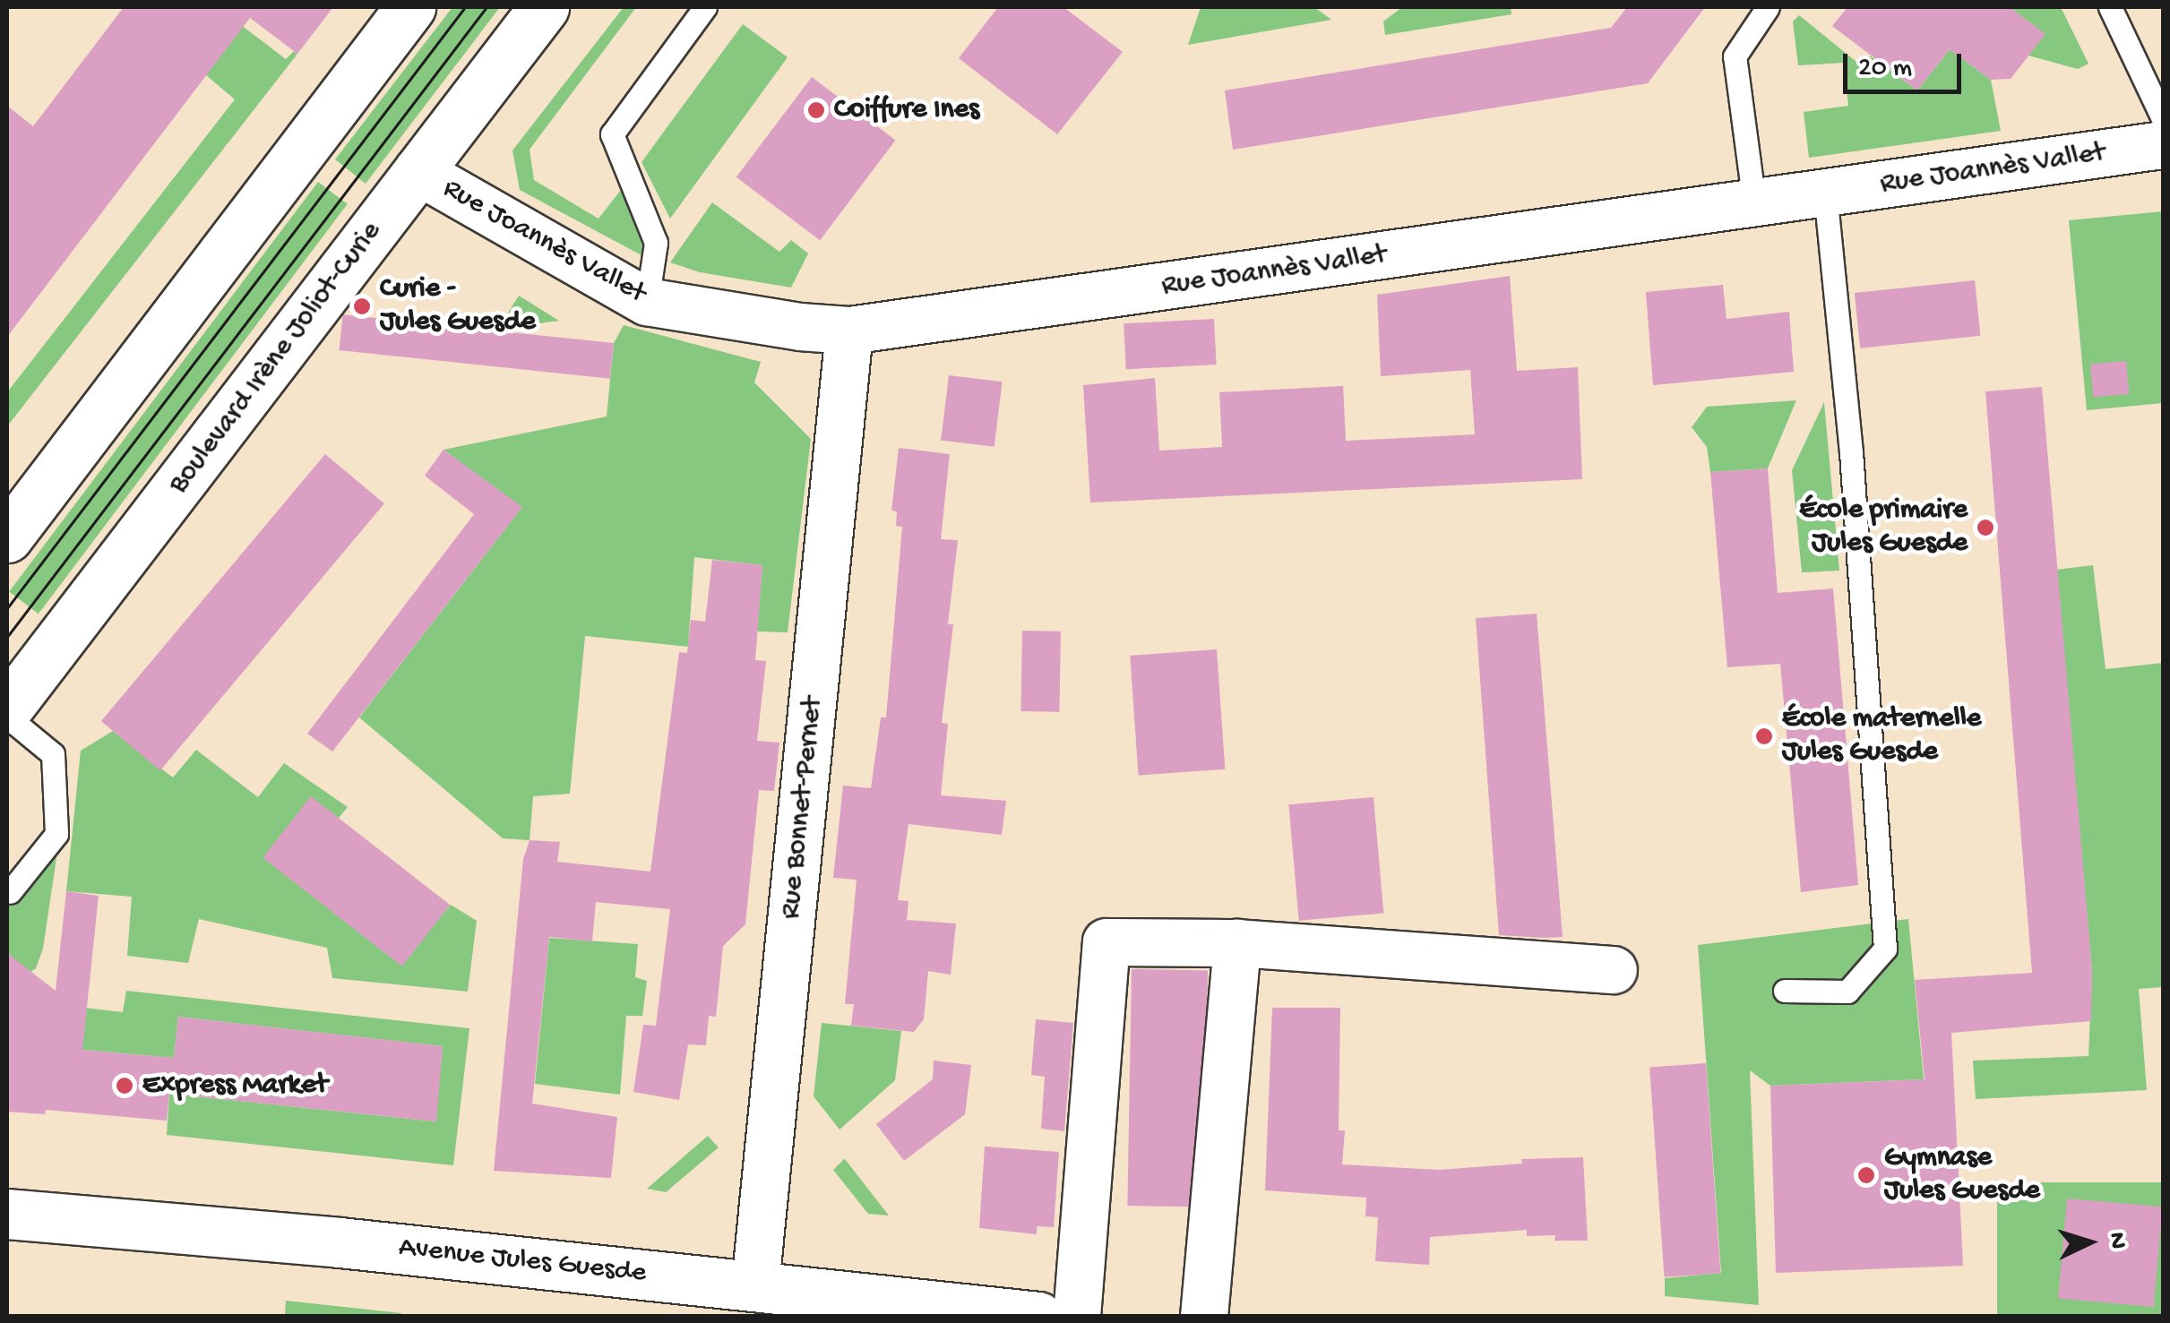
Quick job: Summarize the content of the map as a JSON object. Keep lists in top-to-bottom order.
{
  "streets": {
    "main road": ["Boulevard Irène Joliot-Curie", "Avenue Jules Guesde"],
    "street": ["Rue Joannès Vallet", "Rue Bonnet-Pernet"]
  },
  "crossings": [
    ["Rue Joannès Vallet", "Boulevard Irène Joliot-Curie"],
    ["Rue Joannès Vallet", "Rue Bonnet-Pernet"],
    ["Rue Bonnet-Pernet", "Avenue Jules Guesde"]
  ],
  "places": [
    "Coiffure Ines",
    "Curie - Jules Guesde",
    "École primaire Jules Guesde",
    "École maternelle Jules Guesde",
    "Express Market",
    "Gymnase Jules Guesde"
  ],
  "scale_bar": "20 m",
  "north": "right"
}
